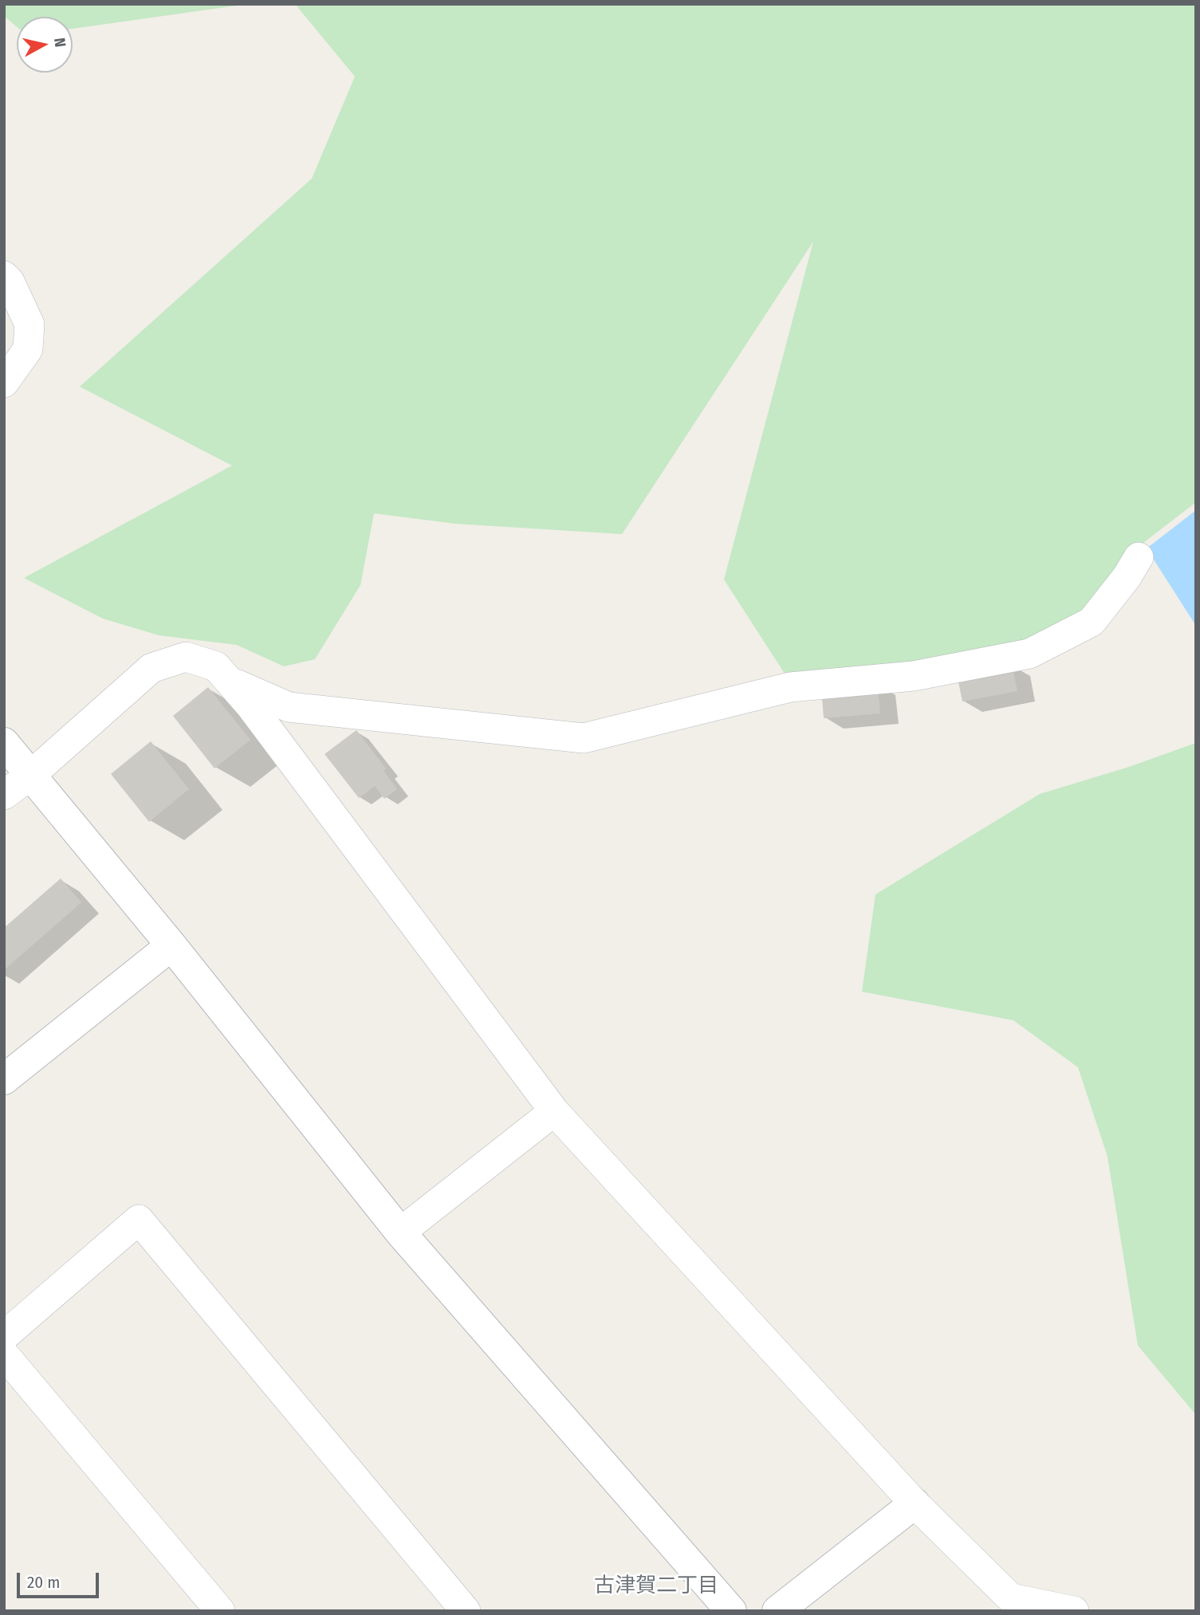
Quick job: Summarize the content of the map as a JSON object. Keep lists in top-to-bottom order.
{
  "districts": ["古津賀二丁目"],
  "scale_bar": "20 m",
  "north": "right"
}
